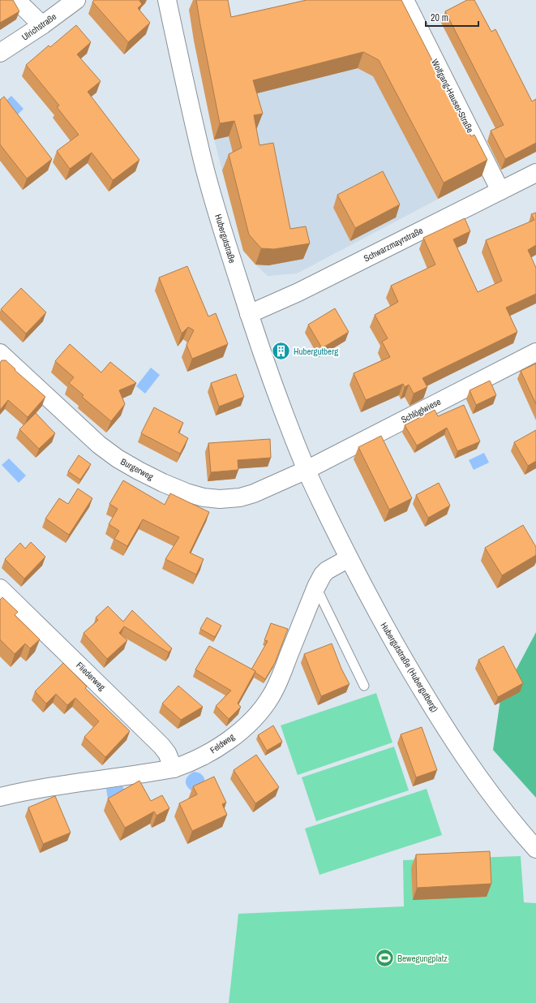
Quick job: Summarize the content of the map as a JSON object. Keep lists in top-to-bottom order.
{
  "streets": {
    "street": [
      "Ulrichstraße",
      "Wolfgang-Hauser-Straße",
      "Hubergutstraße",
      "Schwarzmayrstraße",
      "Schlöglwiese",
      "Burgerweg",
      "Hubergutstraße (Hubergutberg)",
      "Fliederweg",
      "Feldweg"
    ]
  },
  "crossings": [
    ["Wolfgang-Hauser-Straße", "Schwarzmayrstraße"],
    ["Hubergutstraße", "Schwarzmayrstraße"],
    ["Hubergutstraße", "Schlöglwiese"],
    ["Hubergutstraße", "Burgerweg"],
    ["Hubergutstraße", "Hubergutstraße (Hubergutberg)"],
    ["Schlöglwiese", "Burgerweg"],
    ["Schlöglwiese", "Hubergutstraße (Hubergutberg)"],
    ["Burgerweg", "Hubergutstraße (Hubergutberg)"],
    ["Hubergutstraße (Hubergutberg)", "Feldweg"],
    ["Fliederweg", "Feldweg"]
  ],
  "places": {
    "building": ["Hubergutberg"],
    "sports": ["Bewegungplatz"]
  },
  "scale_bar": "20 m"
}
